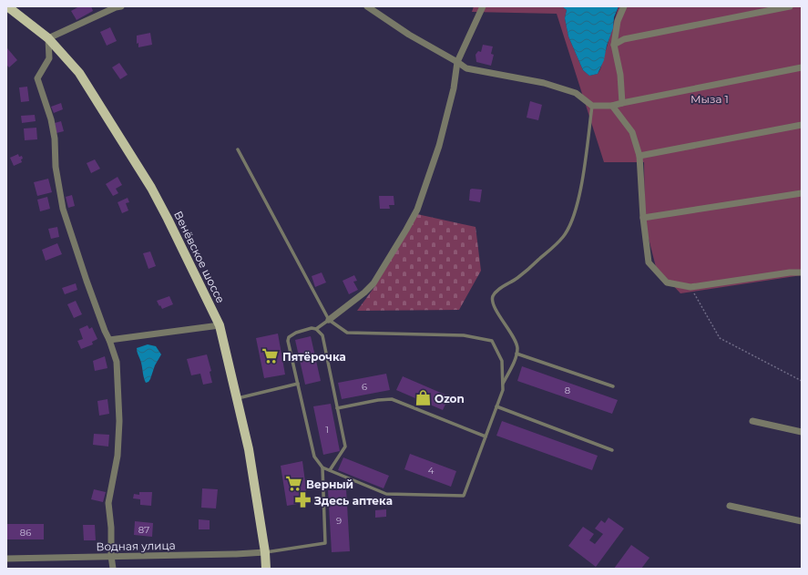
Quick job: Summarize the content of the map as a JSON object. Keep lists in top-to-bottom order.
{
  "streets": {
    "main road": ["Венёвское шоссе"],
    "street": ["Водная улица"]
  },
  "crossings": [
    ["Венёвское шоссе", "Водная улица"]
  ],
  "parks": ["Мыза 1"],
  "places": {
    "supermarket": ["Пятёрочка", "Верный"],
    "shop": ["Ozon"],
    "pharmacy": ["Здесь аптека"]
  },
  "house_numbers": [
    "6",
    "8",
    "1",
    "4",
    "9",
    "87",
    "86"
  ]
}
